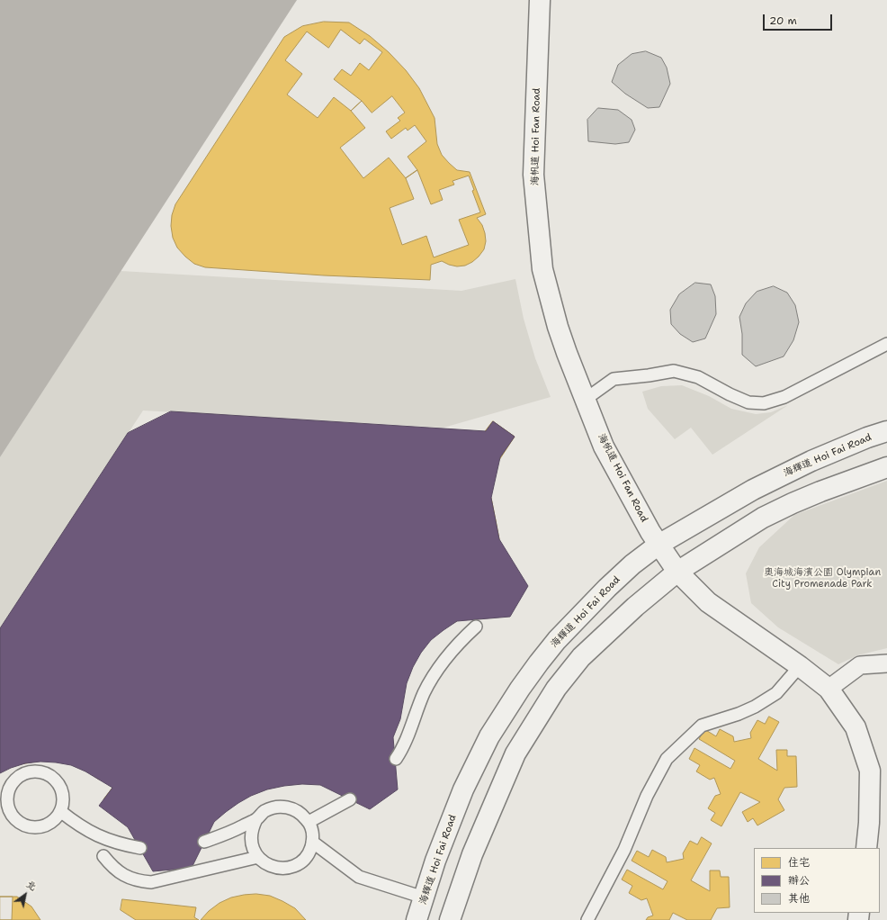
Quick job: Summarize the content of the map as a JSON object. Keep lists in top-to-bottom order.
{
  "streets": {
    "street": ["海帆道 Hoi Fan Road", "海輝道 Hoi Fai Road"]
  },
  "crossings": [
    ["海帆道 Hoi Fan Road", "海輝道 Hoi Fai Road"]
  ],
  "parks": ["奧海城海濱公園 Olympian City Promenade Park"],
  "legend": ["住宅", "辦公", "其他"],
  "scale_bar": "20 m",
  "north": "top right"
}
